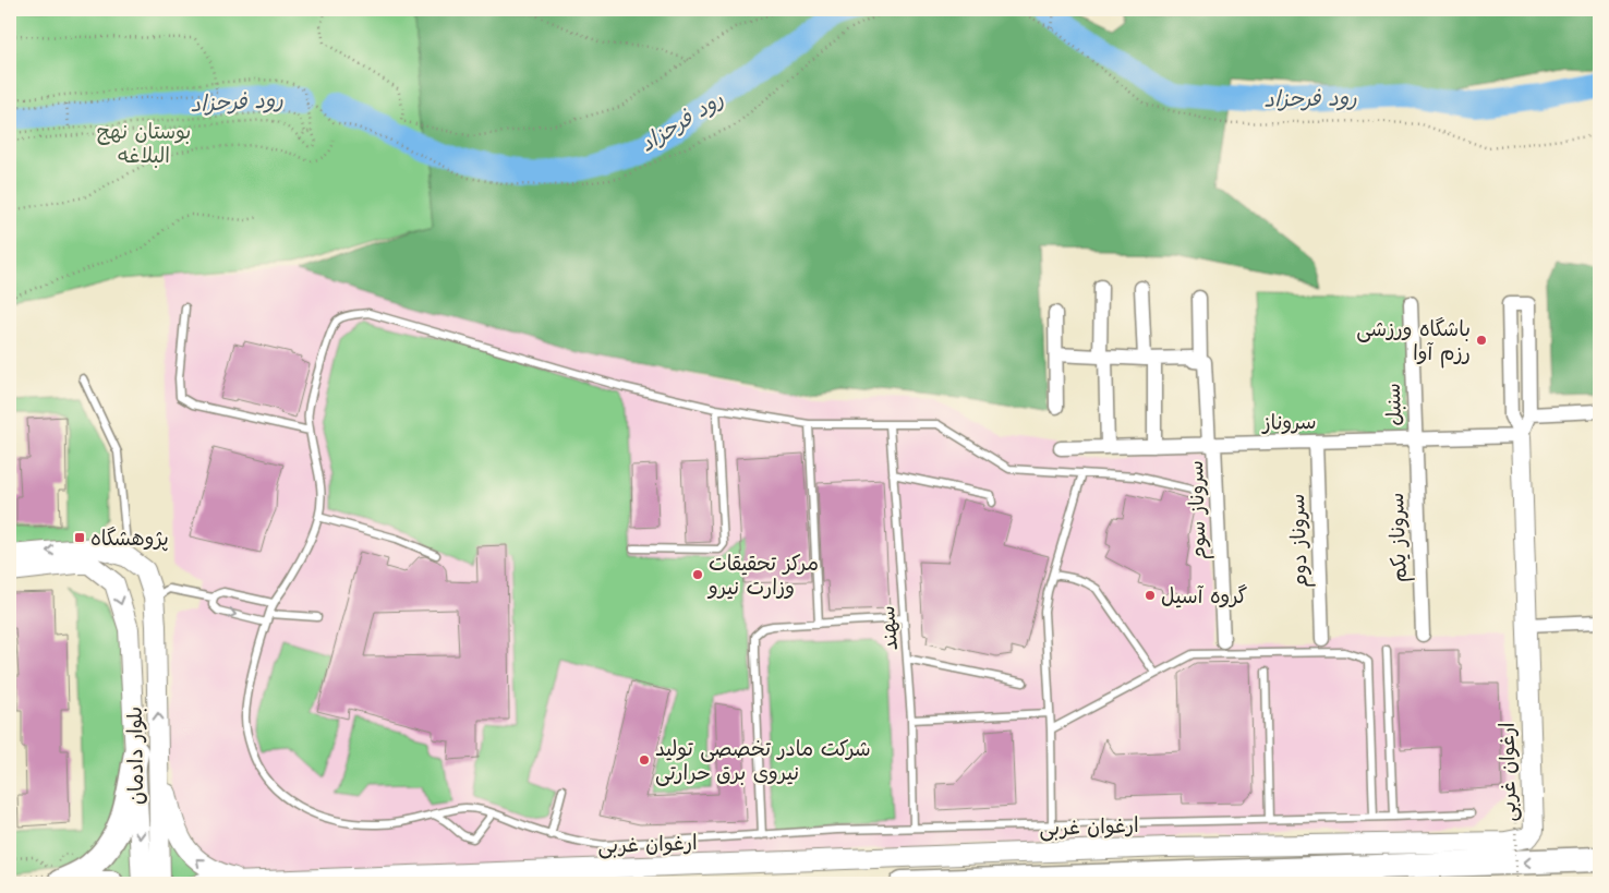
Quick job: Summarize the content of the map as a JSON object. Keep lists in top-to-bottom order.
{
  "streets": {
    "street": [
      "سنبل",
      "سروناز",
      "سروناز سوم",
      "سروناز یکم",
      "سروناز دوم",
      "بلوار دادمان",
      "ارغوان غربی"
    ],
    "lane": ["سهند"]
  },
  "crossings": [
    ["سنبل", "سروناز"],
    ["سنبل", "سروناز یکم"],
    ["سروناز", "سروناز سوم"],
    ["سروناز", "سروناز یکم"],
    ["سروناز", "سروناز دوم"],
    ["سروناز", "ارغوان غربی"],
    ["بلوار دادمان", "ارغوان غربی"]
  ],
  "water": ["رود فرحزاد"],
  "parks": ["بوستان نهج البلاغه"],
  "places": {
    "other": [
      "باشگاه ورزشی رزم آوا",
      "مرکز تحقیقات وزارت نیرو",
      "گروه آسیل",
      "شرکت مادر تخصصی تولید نیروی برق حرارتی"
    ],
    "transit": ["پژوهشگاه"]
  }
}
